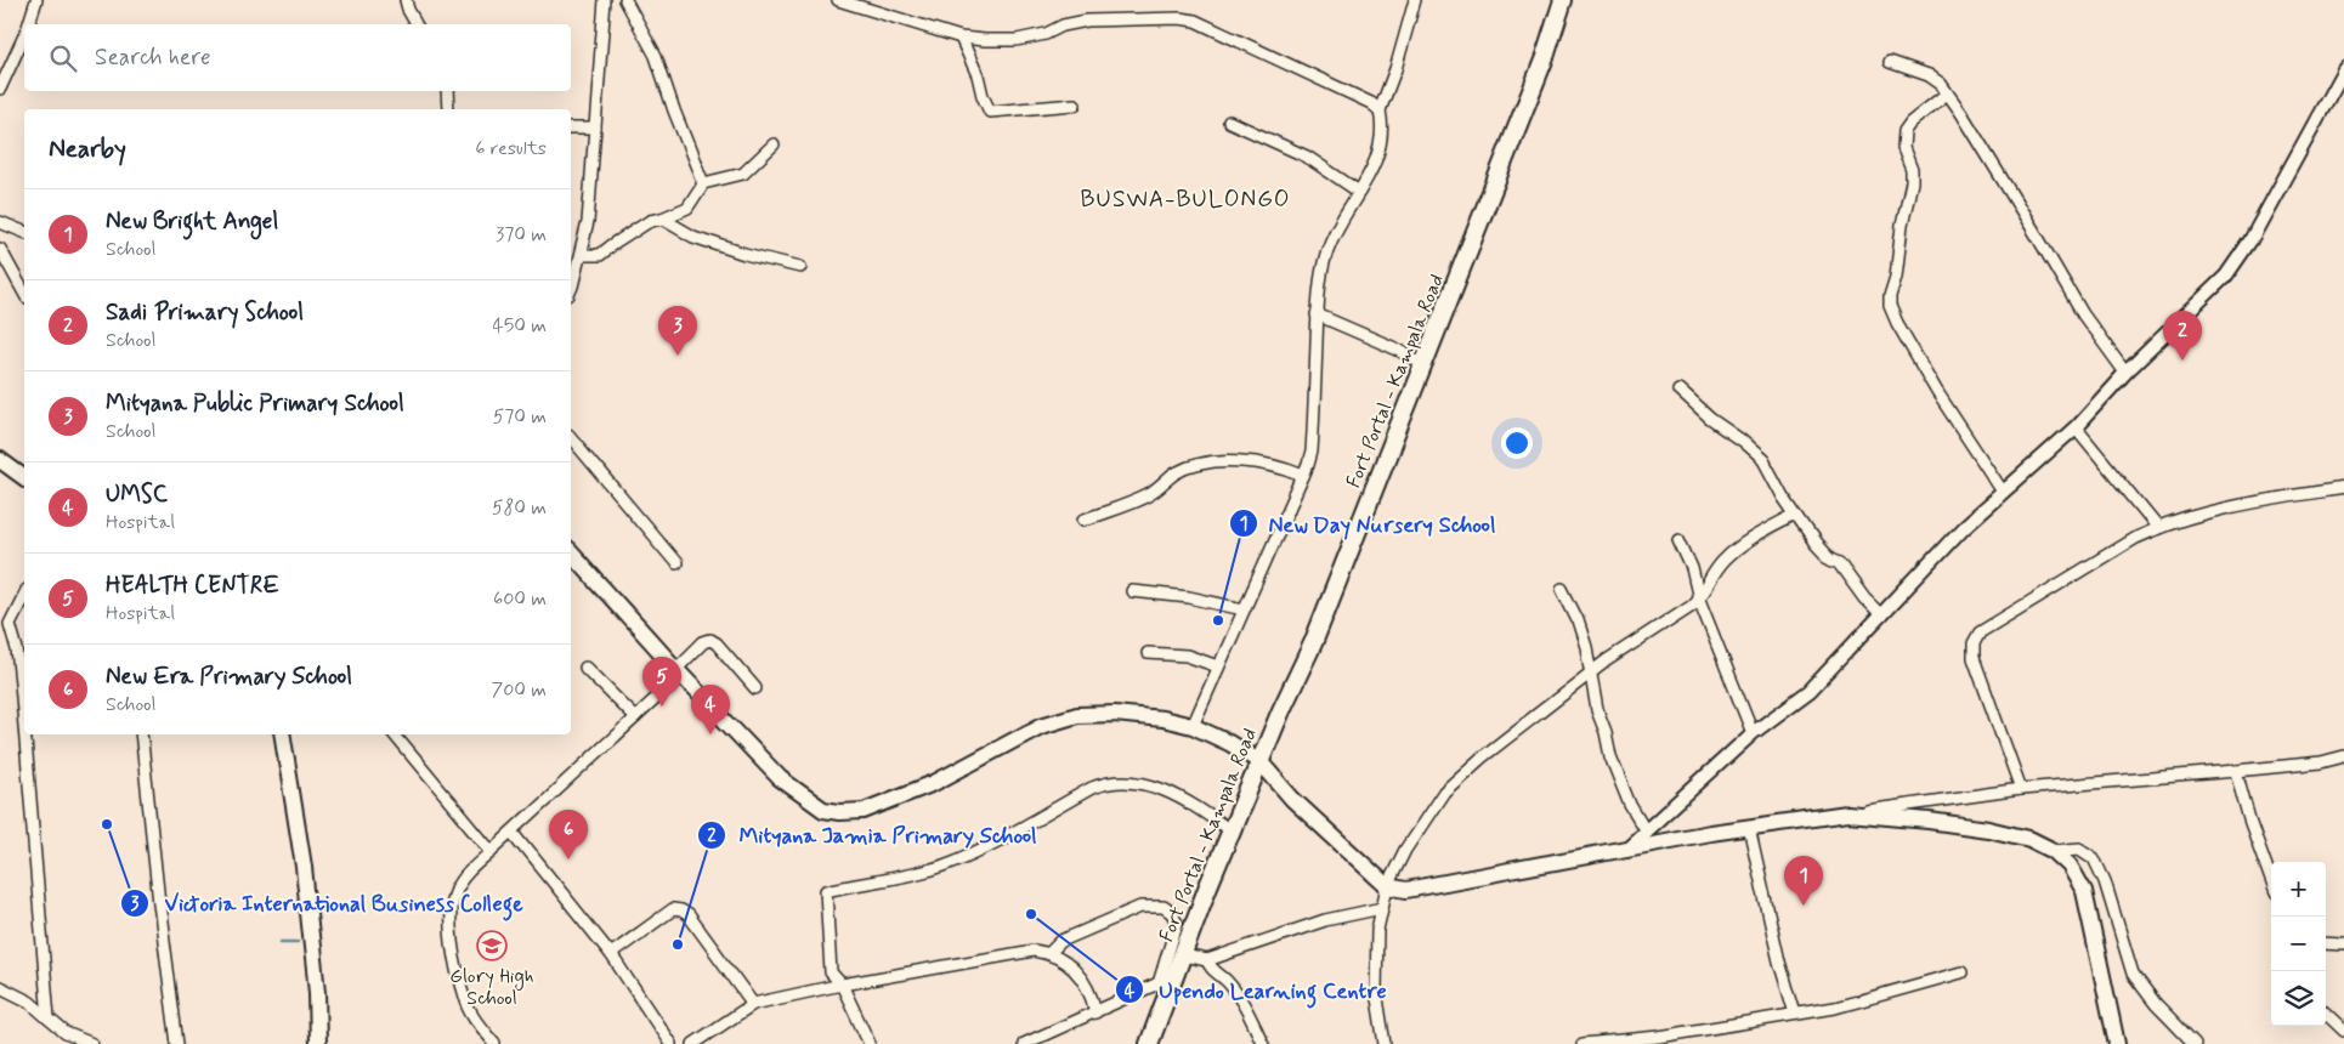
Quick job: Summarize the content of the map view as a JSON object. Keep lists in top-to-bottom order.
{
  "streets": {
    "main road": ["Fort Portal - Kampala Road"]
  },
  "districts": ["BUSWA-BULONGO"],
  "places": {
    "other": [
      "New Day Nursery School",
      "Victoria International Business College",
      "Upendo Learning Centre",
      "Mityana Jamia Primary School"
    ],
    "school or university": ["Glory High School"]
  },
  "page": {
    "search": "Search here",
    "heading": ["Nearby", "6 results"],
    "list": [
      {
        "mark": "1",
        "name": "New Bright Angel",
        "note": "School",
        "value": "370 m"
      },
      {
        "mark": "2",
        "name": "Sadi Primary School",
        "note": "School",
        "value": "450 m"
      },
      {
        "mark": "3",
        "name": "Mityana Public Primary School",
        "note": "School",
        "value": "570 m"
      },
      {
        "mark": "4",
        "name": "UMSC",
        "note": "Hospital",
        "value": "580 m"
      },
      {
        "mark": "5",
        "name": "HEALTH CENTRE",
        "note": "Hospital",
        "value": "600 m"
      },
      {
        "mark": "6",
        "name": "New Era Primary School",
        "note": "School",
        "value": "700 m"
      }
    ],
    "pins": [
      "3",
      "2",
      "5",
      "4",
      "6",
      "1"
    ],
    "map_buttons": ["+", "−"]
  }
}
